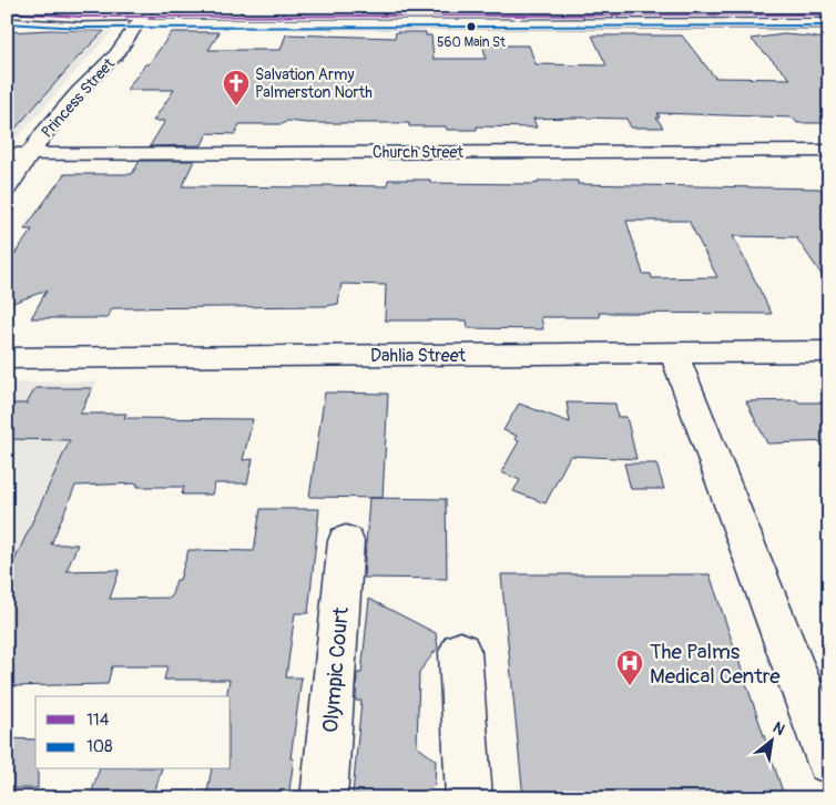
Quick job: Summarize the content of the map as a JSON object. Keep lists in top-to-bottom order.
{
  "streets": {
    "main road": [
      "Princess Street",
      "Church Street",
      "Dahlia Street",
      "Olympic Court"
    ]
  },
  "crossings": [
    ["Princess Street", "Church Street"]
  ],
  "places": {
    "other": ["560 Main St"],
    "church": ["Salvation Army Palmerston North"],
    "hospital": ["The Palms Medical Centre"]
  },
  "lines": ["transit line 114", "transit line 108"],
  "legend": ["114", "108"],
  "north": "top right"
}
